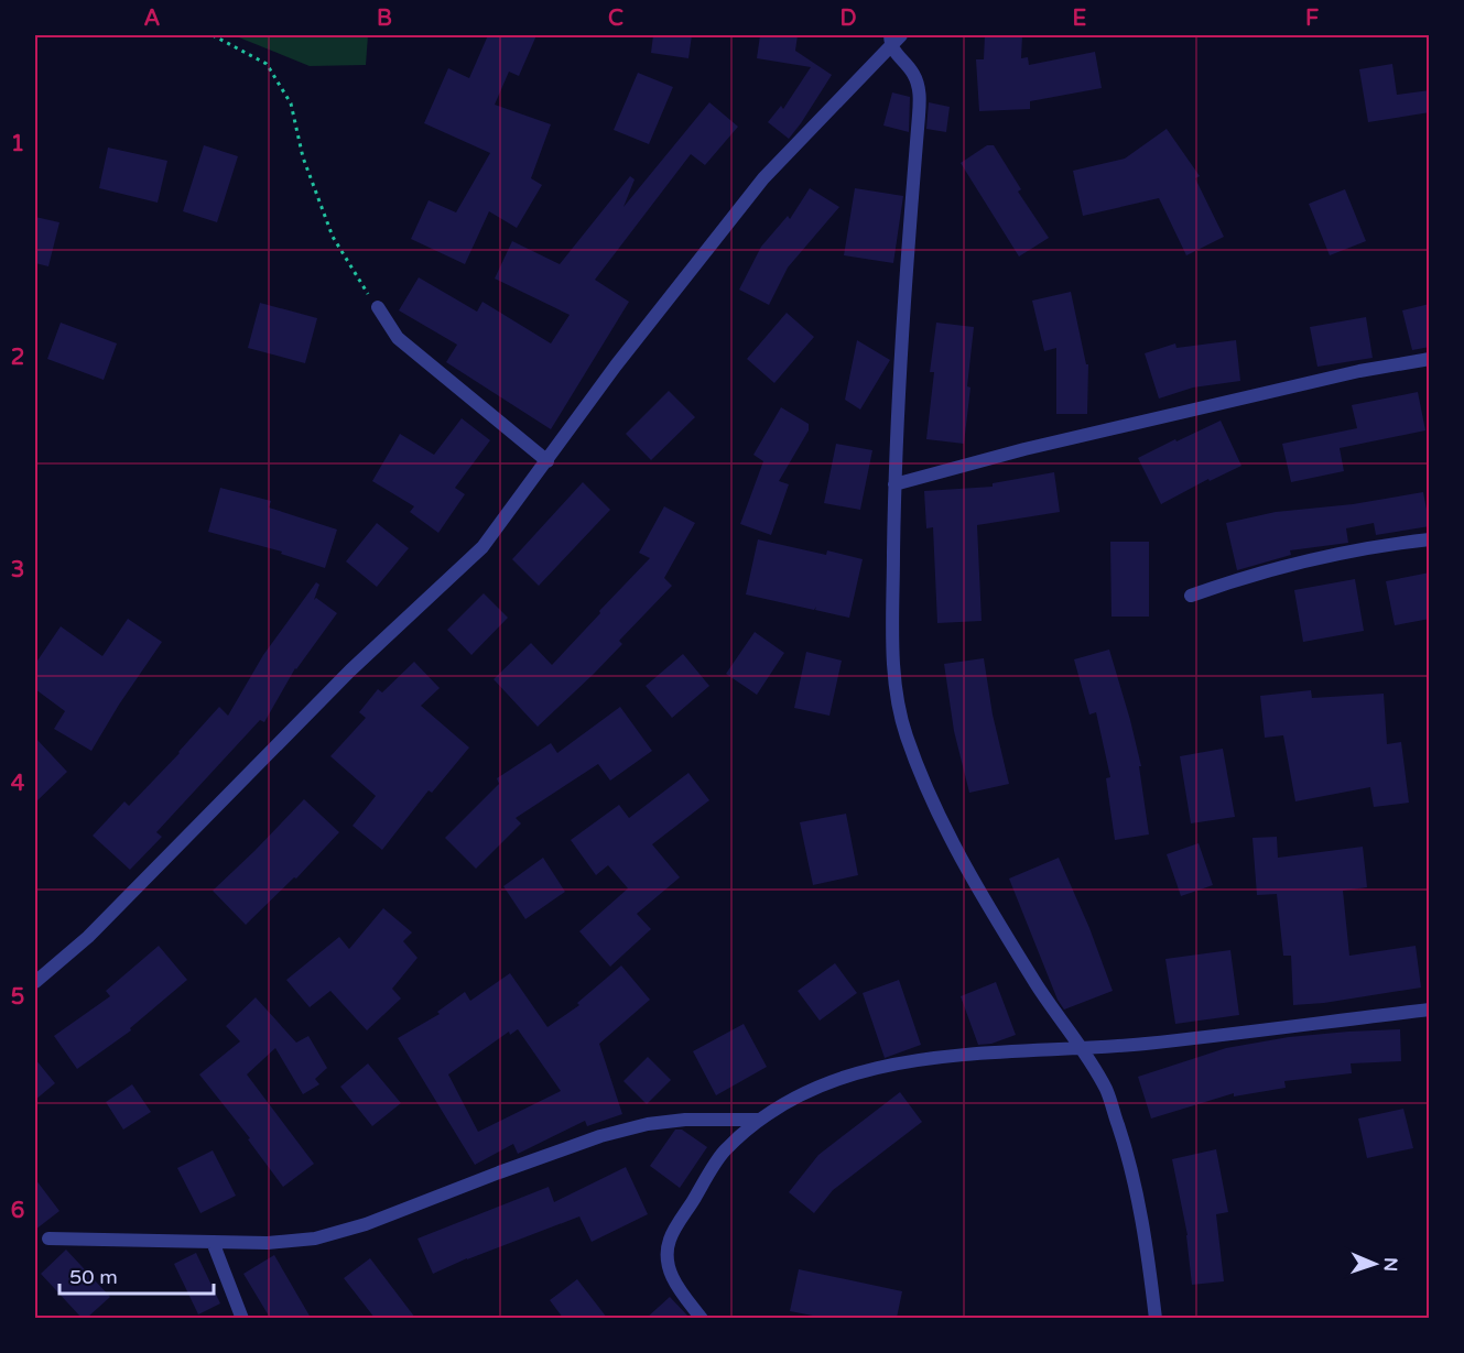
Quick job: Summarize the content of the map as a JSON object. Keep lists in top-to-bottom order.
{
  "scale_bar": "50 m",
  "north": "right",
  "grid": {
    "columns": [
      "A",
      "B",
      "C",
      "D",
      "E",
      "F"
    ],
    "rows": [
      "1",
      "2",
      "3",
      "4",
      "5",
      "6"
    ]
  }
}
